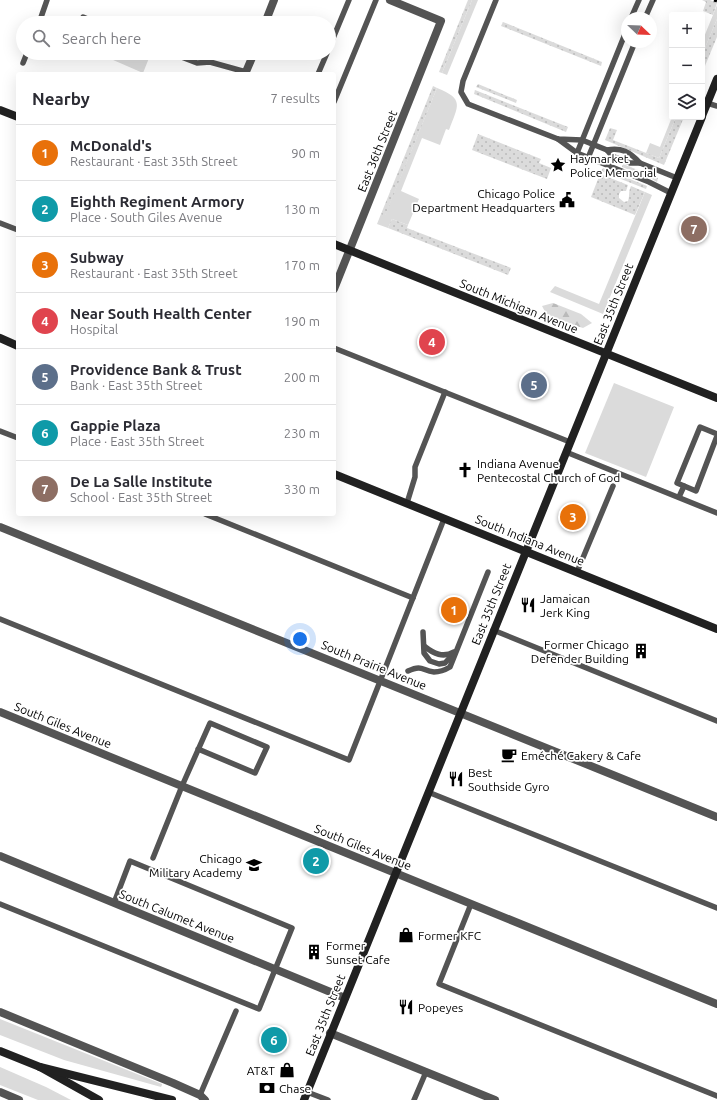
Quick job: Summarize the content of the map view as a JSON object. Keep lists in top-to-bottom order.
{
  "streets": {
    "street": [
      "East 36th Street",
      "East 35th Street",
      "South Michigan Avenue",
      "South Indiana Avenue",
      "South Prairie Avenue",
      "South Giles Avenue",
      "South Calumet Avenue"
    ]
  },
  "crossings": [
    ["East 36th Street", "South Michigan Avenue"],
    ["East 35th Street", "South Michigan Avenue"],
    ["East 35th Street", "South Indiana Avenue"],
    ["East 35th Street", "South Prairie Avenue"],
    ["East 35th Street", "South Giles Avenue"],
    ["East 35th Street", "South Calumet Avenue"]
  ],
  "places": {
    "place": ["Haymarket Police Memorial"],
    "public building": ["Chicago Police Department Headquarters"],
    "church": ["Indiana Avenue Pentecostal Church of God"],
    "restaurant": ["Jamaican Jerk King", "Best Southside Gyro", "Popeyes"],
    "building": ["Former Chicago Defender Building", "Former Sunset Cafe"],
    "cafe": ["Eméché Cakery & Cafe"],
    "school or university": ["Chicago Military Academy"],
    "shop": ["Former KFC", "AT&T"],
    "bank": ["Chase"]
  },
  "north": "bottom right",
  "page": {
    "map_buttons": ["+", "−"],
    "search": "Search here",
    "heading": ["Nearby", "7 results"],
    "list": [
      {
        "mark": "1",
        "name": "McDonald's",
        "note": "Restaurant · East 35th Street",
        "value": "90 m"
      },
      {
        "mark": "2",
        "name": "Eighth Regiment Armory",
        "note": "Place · South Giles Avenue",
        "value": "130 m"
      },
      {
        "mark": "3",
        "name": "Subway",
        "note": "Restaurant · East 35th Street",
        "value": "170 m"
      },
      {
        "mark": "4",
        "name": "Near South Health Center",
        "note": "Hospital",
        "value": "190 m"
      },
      {
        "mark": "5",
        "name": "Providence Bank & Trust",
        "note": "Bank · East 35th Street",
        "value": "200 m"
      },
      {
        "mark": "6",
        "name": "Gappie Plaza",
        "note": "Place · East 35th Street",
        "value": "230 m"
      },
      {
        "mark": "7",
        "name": "De La Salle Institute",
        "note": "School · East 35th Street",
        "value": "330 m"
      }
    ],
    "pins": [
      "7",
      "4",
      "5",
      "3",
      "1",
      "2",
      "6"
    ]
  }
}
